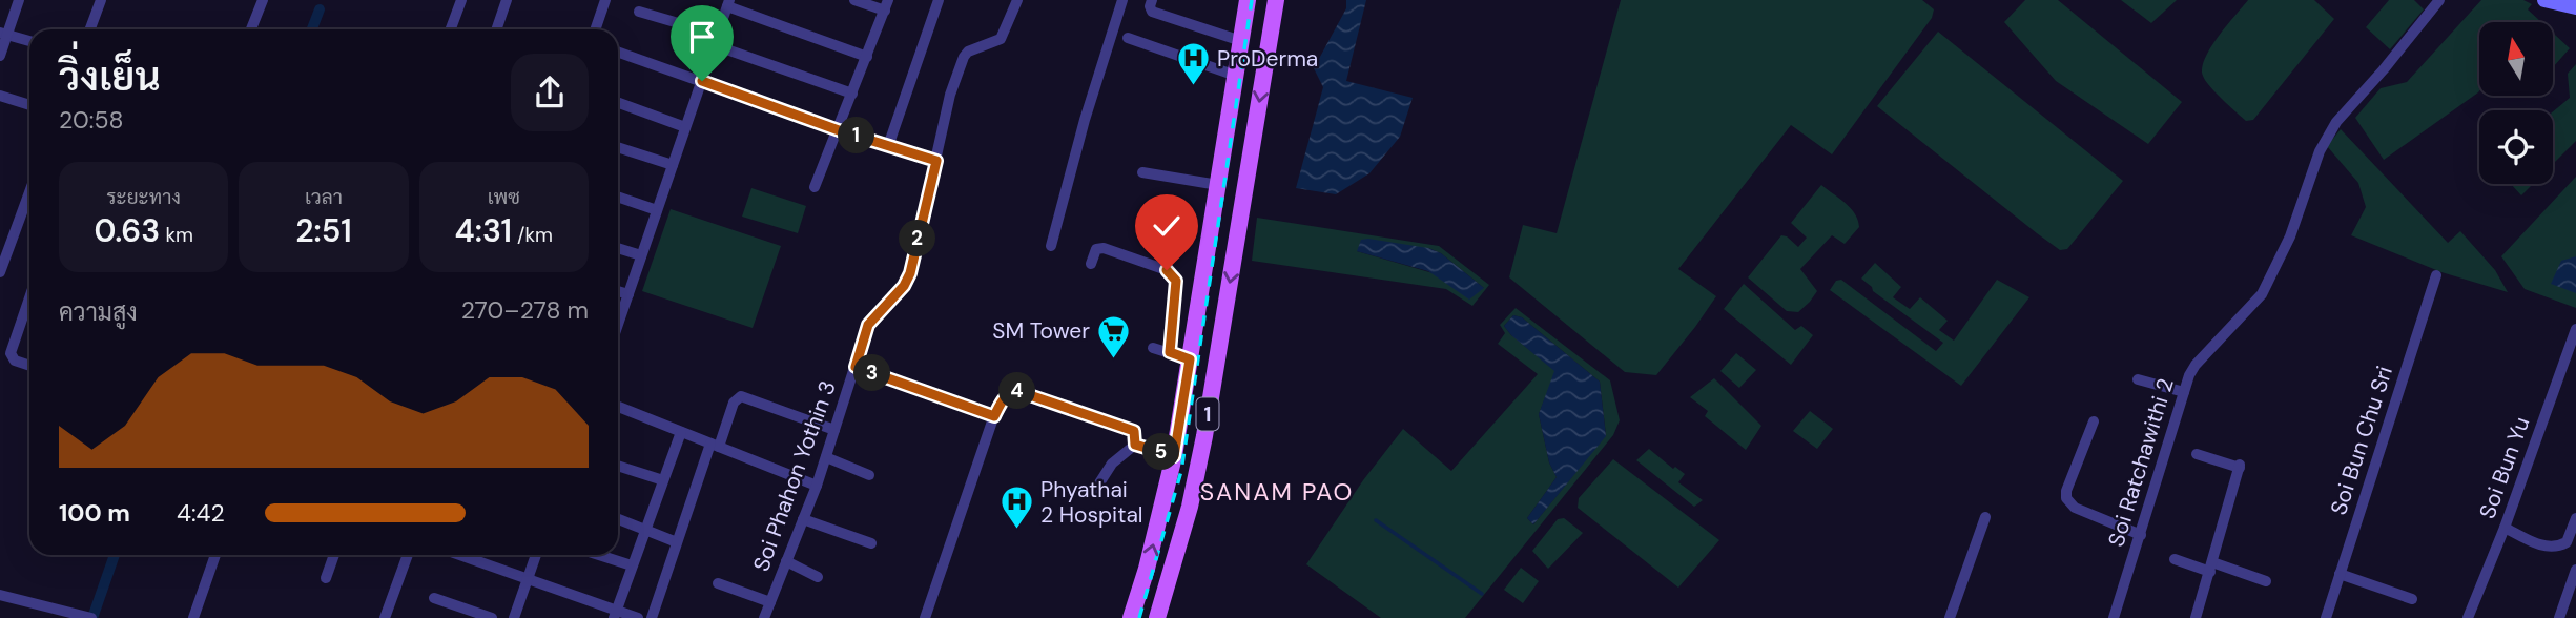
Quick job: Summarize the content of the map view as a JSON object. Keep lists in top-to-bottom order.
{
  "streets": {
    "main road": ["1"],
    "street": [
      "Soi Bun Chu Sri",
      "Soi Ratchawithi 2",
      "Soi Bun Yu",
      "Soi Phahon Yothin 3"
    ]
  },
  "districts": ["SANAM PAO"],
  "places": {
    "hospital": ["ProDerma", "Phyathai 2 Hospital"],
    "supermarket": ["SM Tower"]
  },
  "north": "top",
  "page": {
    "heading": ["วิ่งเย็น", "20:58"],
    "pins": [
      "1",
      "2",
      "3",
      "4",
      "5"
    ],
    "stats": [
      ["ระยะทาง", "0.63 km"],
      ["เวลา", "2:51"],
      ["เพซ", "4:31 /km"]
    ],
    "chart": ["ความสูง", "270–278 m"],
    "list": [
      {
        "name": "100 m",
        "note": "4:42"
      }
    ]
  }
}
